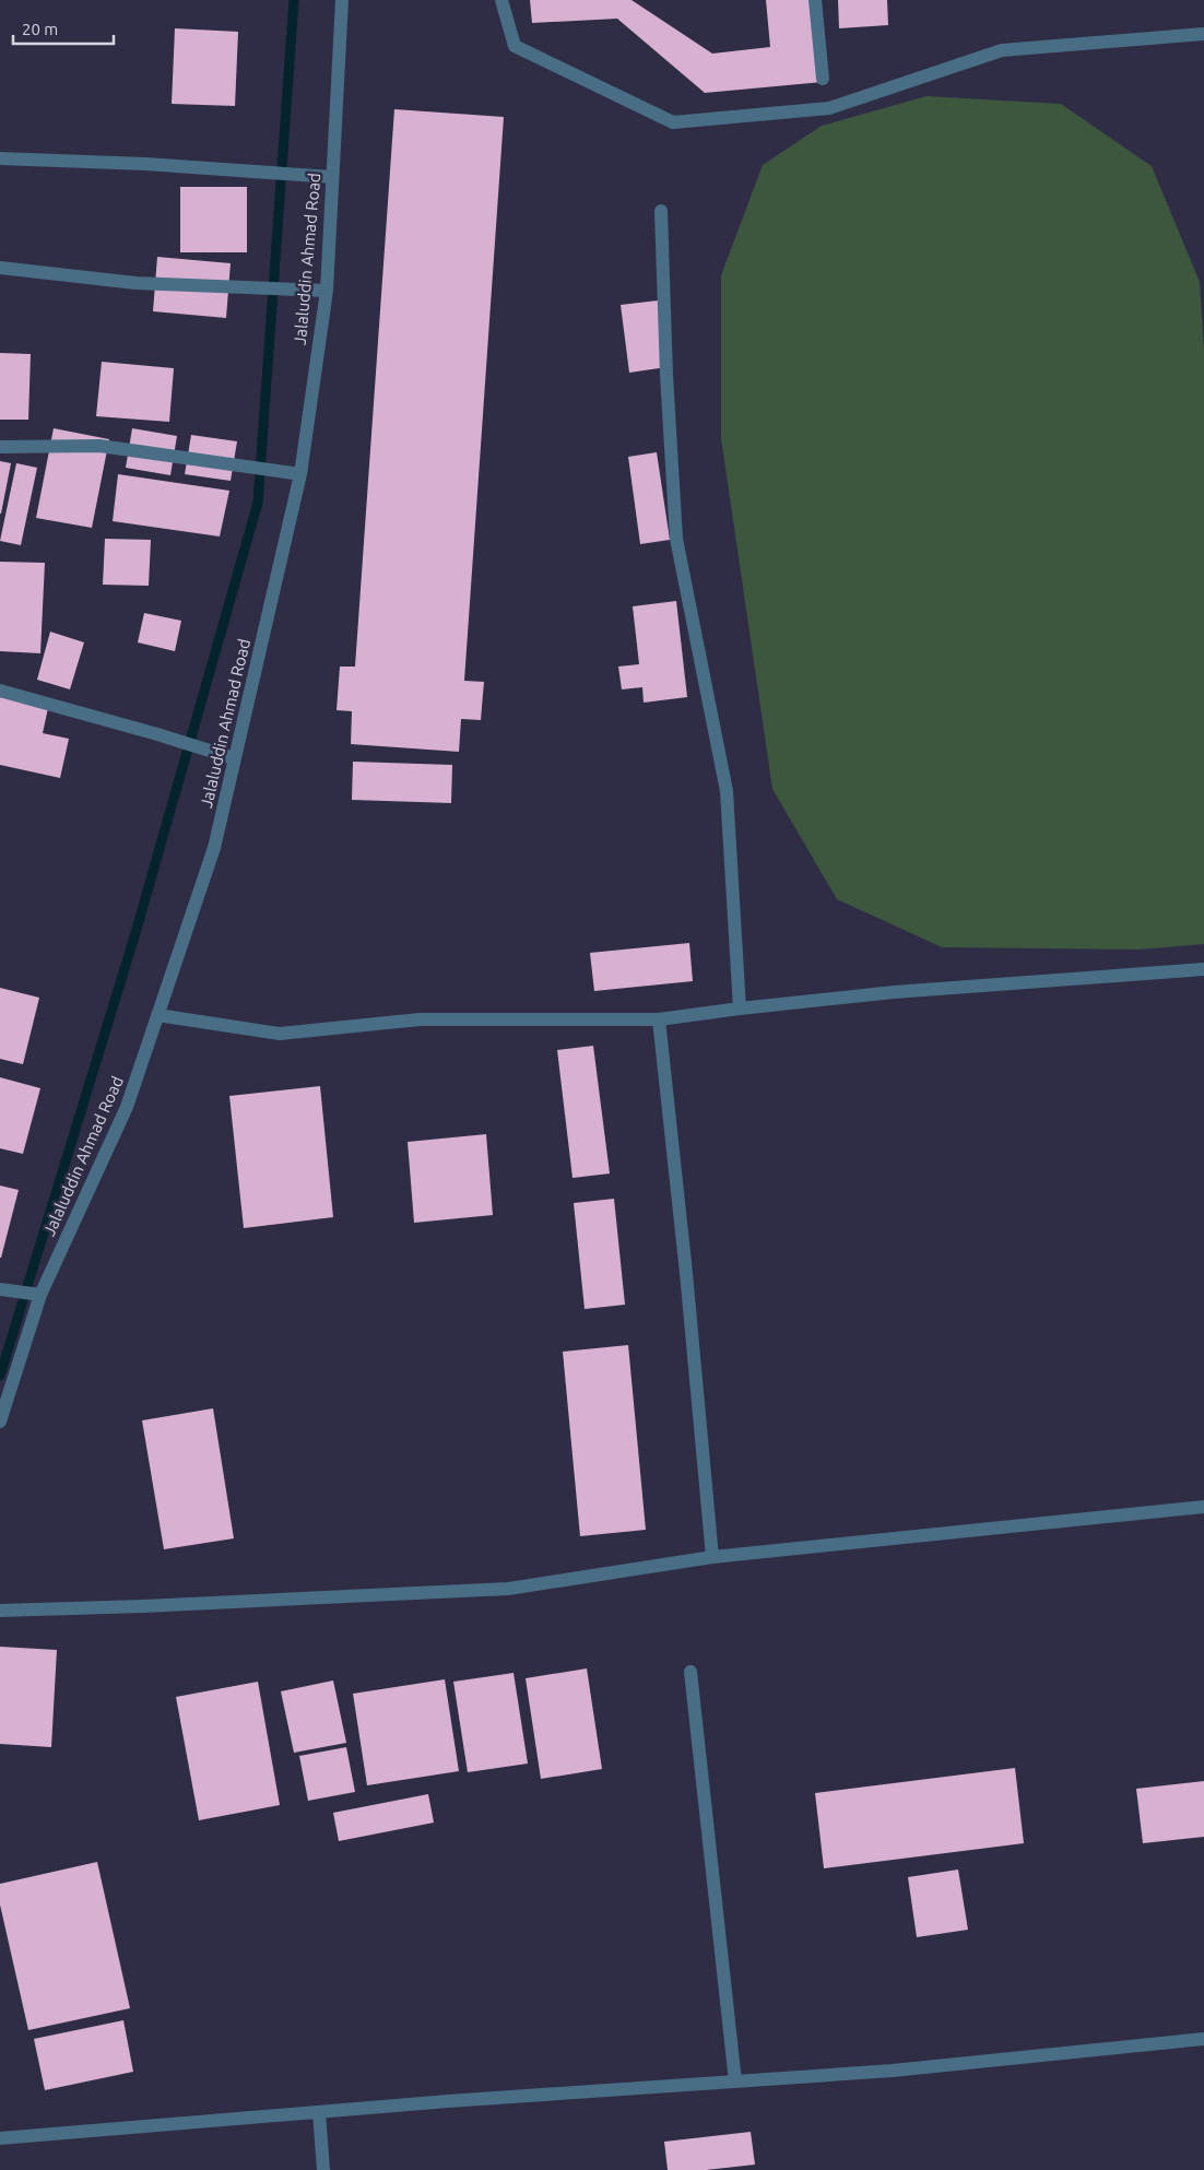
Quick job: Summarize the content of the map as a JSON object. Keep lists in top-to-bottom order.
{
  "streets": {
    "street": ["Jalaluddin Ahmad Road"]
  },
  "scale_bar": "20 m"
}
